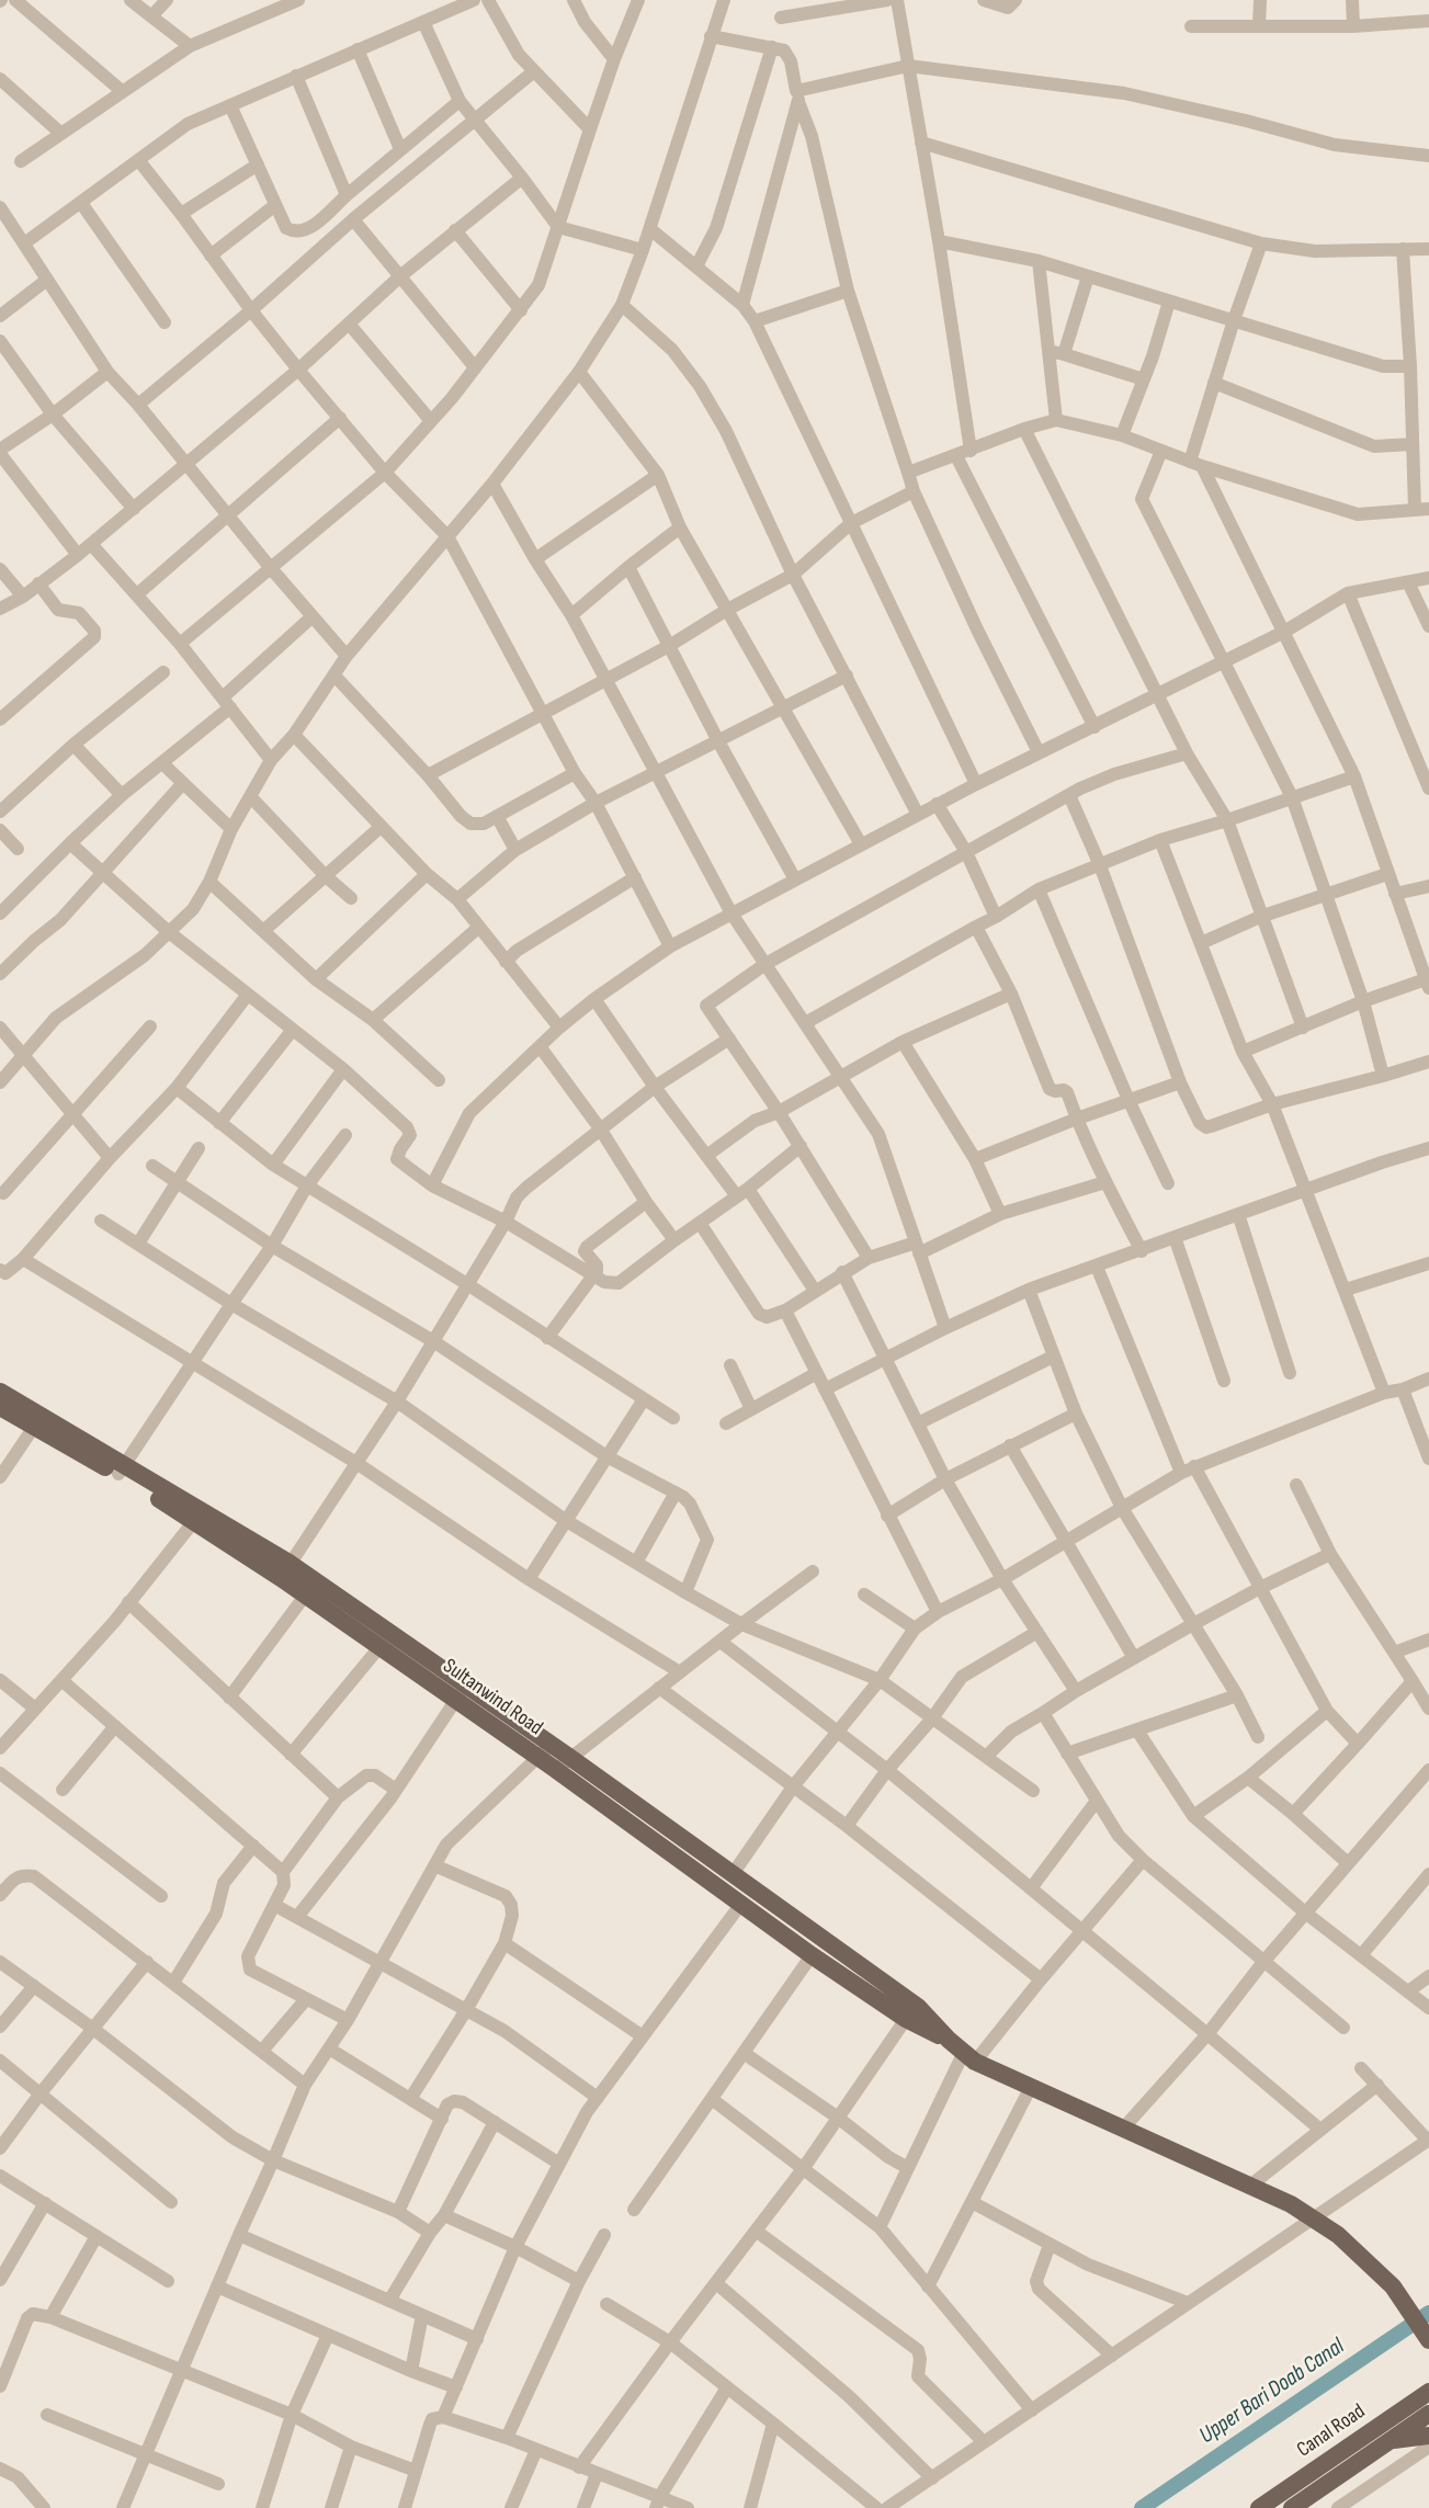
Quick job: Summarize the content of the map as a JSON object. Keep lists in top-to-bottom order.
{
  "streets": {
    "main road": ["Sultanwind Road", "Canal Road"]
  },
  "water": ["Upper Bari Doab Canal"]
}
